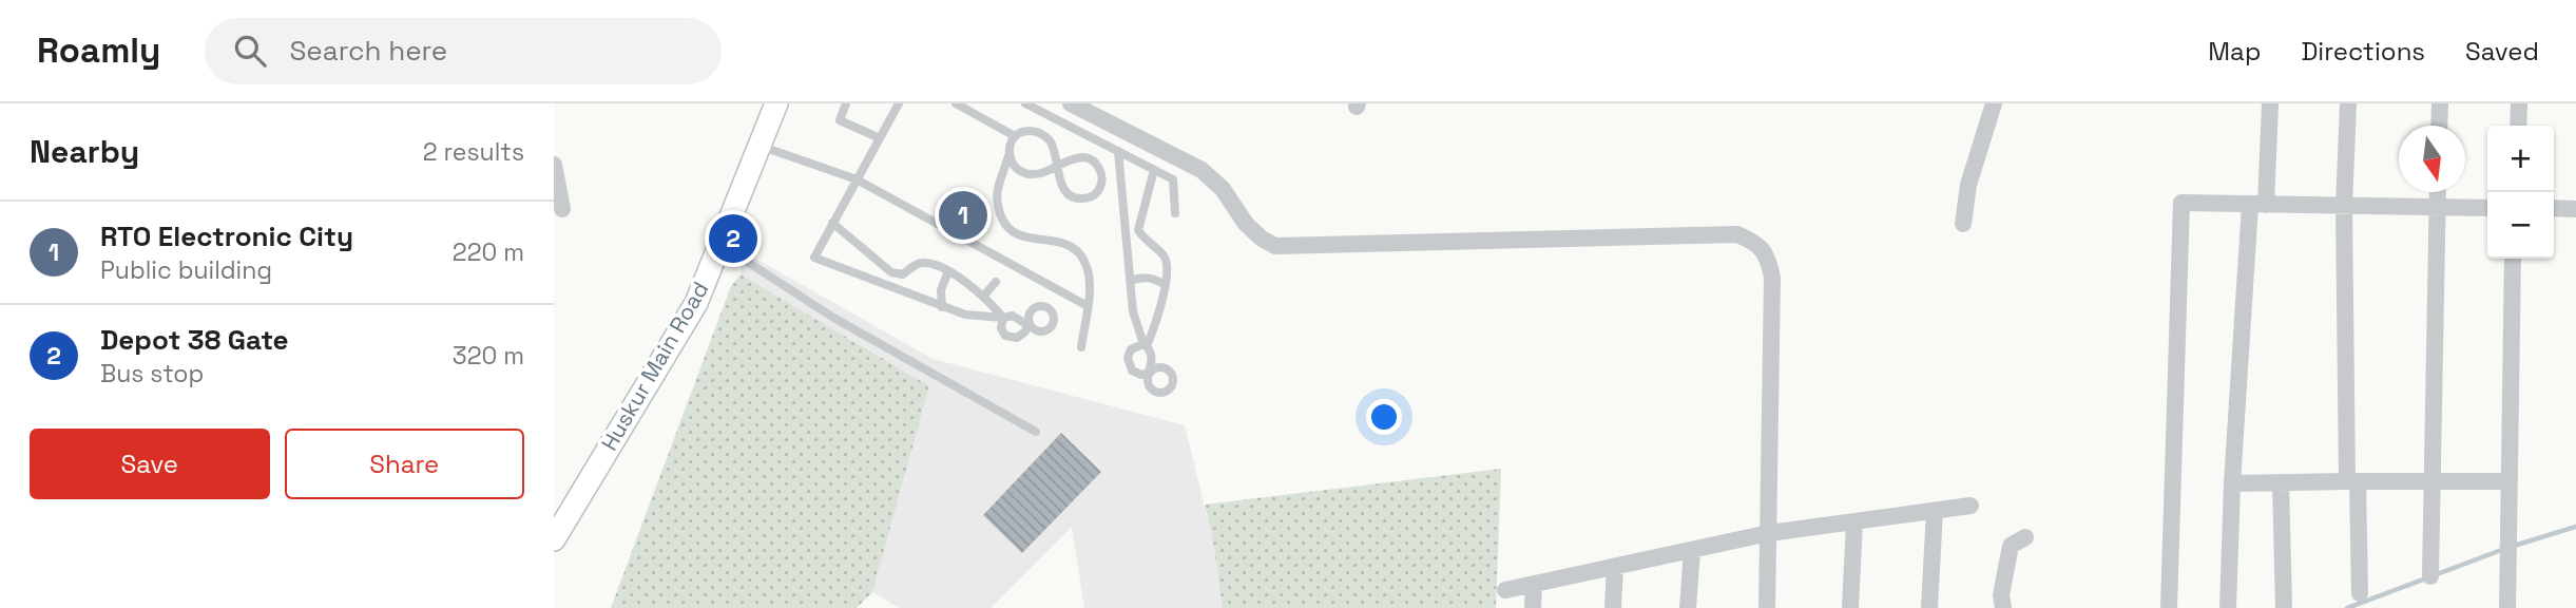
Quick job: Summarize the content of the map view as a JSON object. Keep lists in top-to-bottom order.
{
  "streets": {
    "main road": ["Huskur Main Road"]
  },
  "north": "bottom",
  "page": {
    "header": "Roamly",
    "search": "Search here",
    "nav": ["Map", "Directions", "Saved"],
    "heading": ["Nearby", "2 results"],
    "map_buttons": ["+", "−"],
    "pins": ["1", "2"],
    "list": [
      {
        "mark": "1",
        "name": "RTO Electronic City",
        "note": "Public building",
        "value": "220 m"
      },
      {
        "mark": "2",
        "name": "Depot 38 Gate",
        "note": "Bus stop",
        "value": "320 m"
      }
    ],
    "buttons": ["Save", "Share"]
  }
}
